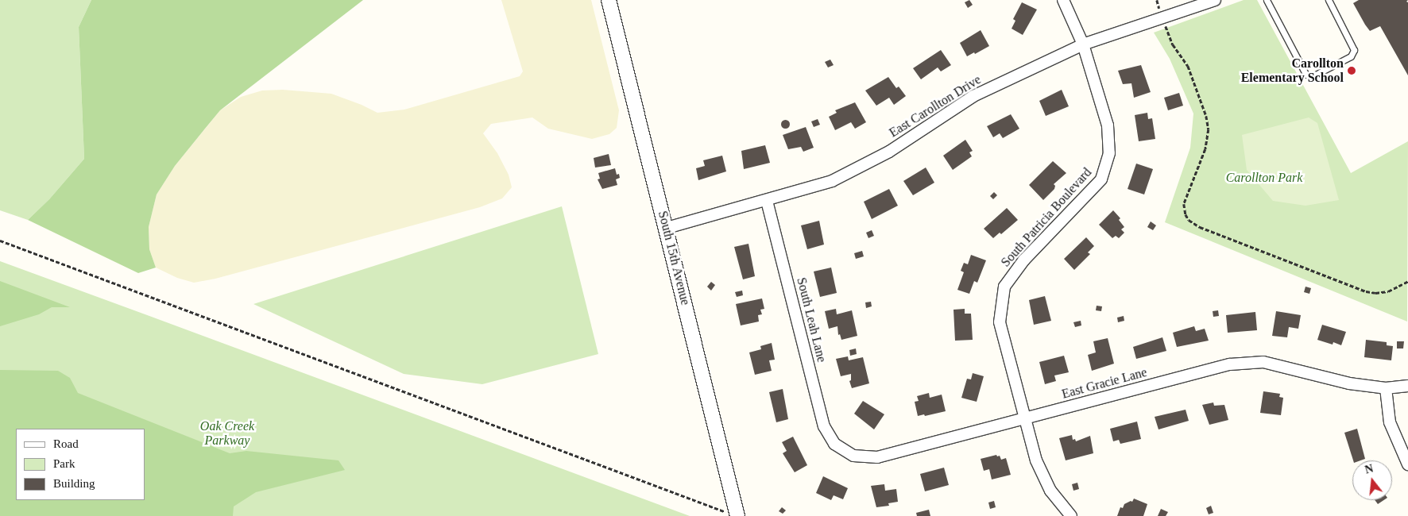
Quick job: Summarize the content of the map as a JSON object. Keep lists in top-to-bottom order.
{
  "streets": {
    "street": [
      "East Carollton Drive",
      "South Patricia Boulevard",
      "South 15th Avenue",
      "South Leah Lane",
      "East Gracie Lane"
    ]
  },
  "crossings": [
    ["East Carollton Drive", "South Patricia Boulevard"],
    ["East Carollton Drive", "South 15th Avenue"],
    ["East Carollton Drive", "South Leah Lane"],
    ["South Patricia Boulevard", "East Gracie Lane"],
    ["South Leah Lane", "East Gracie Lane"]
  ],
  "parks": ["Carollton Park", "Oak Creek Parkway"],
  "places": ["Carollton Elementary School"],
  "legend": ["Road", "Park", "Building"],
  "north": "top"
}
